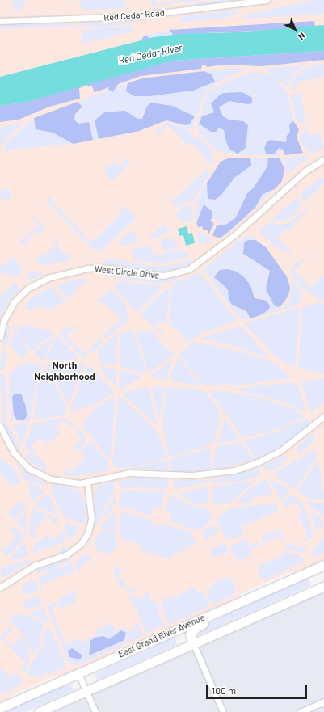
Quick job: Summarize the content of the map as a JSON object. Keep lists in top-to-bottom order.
{
  "streets": {
    "main road": ["East Grand River Avenue"],
    "street": ["Red Cedar Road", "West Circle Drive"]
  },
  "districts": ["North Neighborhood"],
  "water": ["Red Cedar River"],
  "scale_bar": "100 m",
  "north": "bottom right"
}
